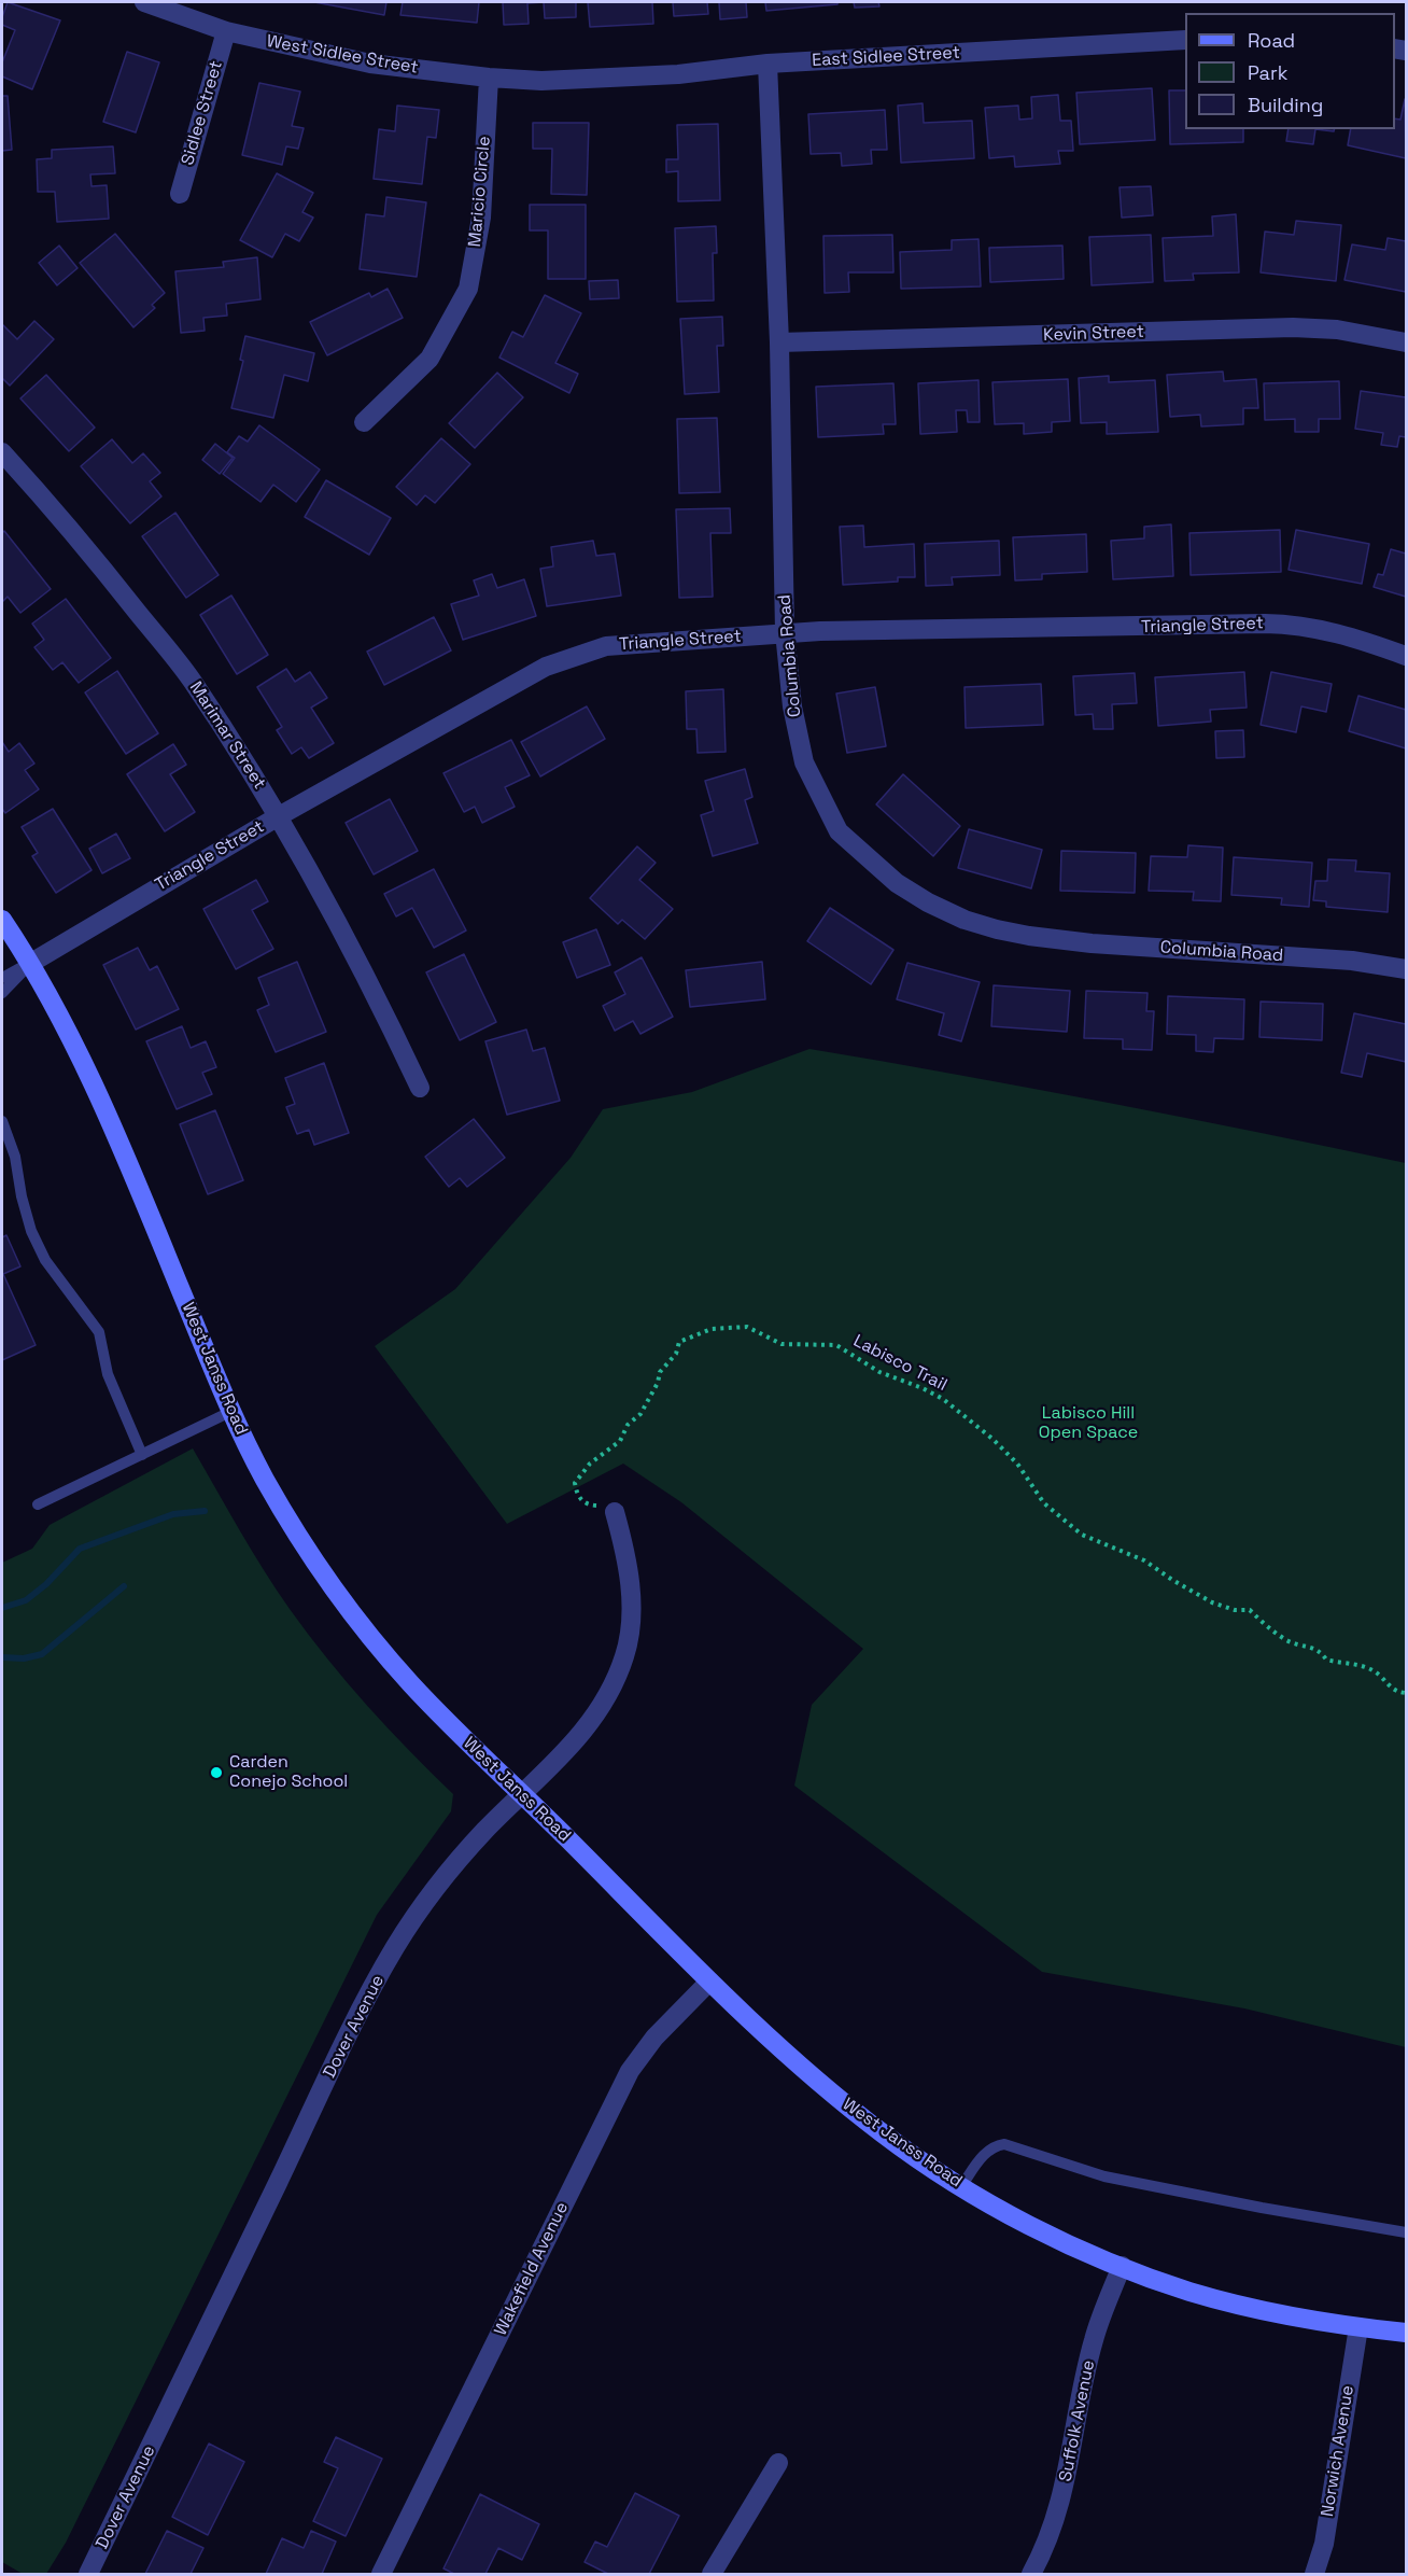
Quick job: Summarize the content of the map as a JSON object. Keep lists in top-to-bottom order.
{
  "streets": {
    "main road": ["West Janss Road"],
    "street": [
      "West Sidlee Street",
      "East Sidlee Street",
      "Sidlee Street",
      "Maricio Circle",
      "Kevin Street",
      "Triangle Street",
      "Columbia Road",
      "Marimar Street",
      "Dover Avenue",
      "Wakefield Avenue",
      "Suffolk Avenue",
      "Norwich Avenue"
    ],
    "path": ["Labisco Trail"]
  },
  "crossings": [
    ["West Sidlee Street", "East Sidlee Street"],
    ["West Sidlee Street", "Sidlee Street"],
    ["West Sidlee Street", "Maricio Circle"],
    ["East Sidlee Street", "Columbia Road"],
    ["Kevin Street", "Columbia Road"],
    ["Triangle Street", "Columbia Road"],
    ["Triangle Street", "Marimar Street"],
    ["Triangle Street", "West Janss Road"],
    ["Labisco Trail", "Dover Avenue"],
    ["West Janss Road", "Dover Avenue"],
    ["West Janss Road", "Wakefield Avenue"],
    ["West Janss Road", "Suffolk Avenue"],
    ["West Janss Road", "Norwich Avenue"]
  ],
  "parks": ["Labisco Hill Open Space"],
  "places": ["Carden Conejo School"],
  "legend": ["Road", "Park", "Building"]
}
